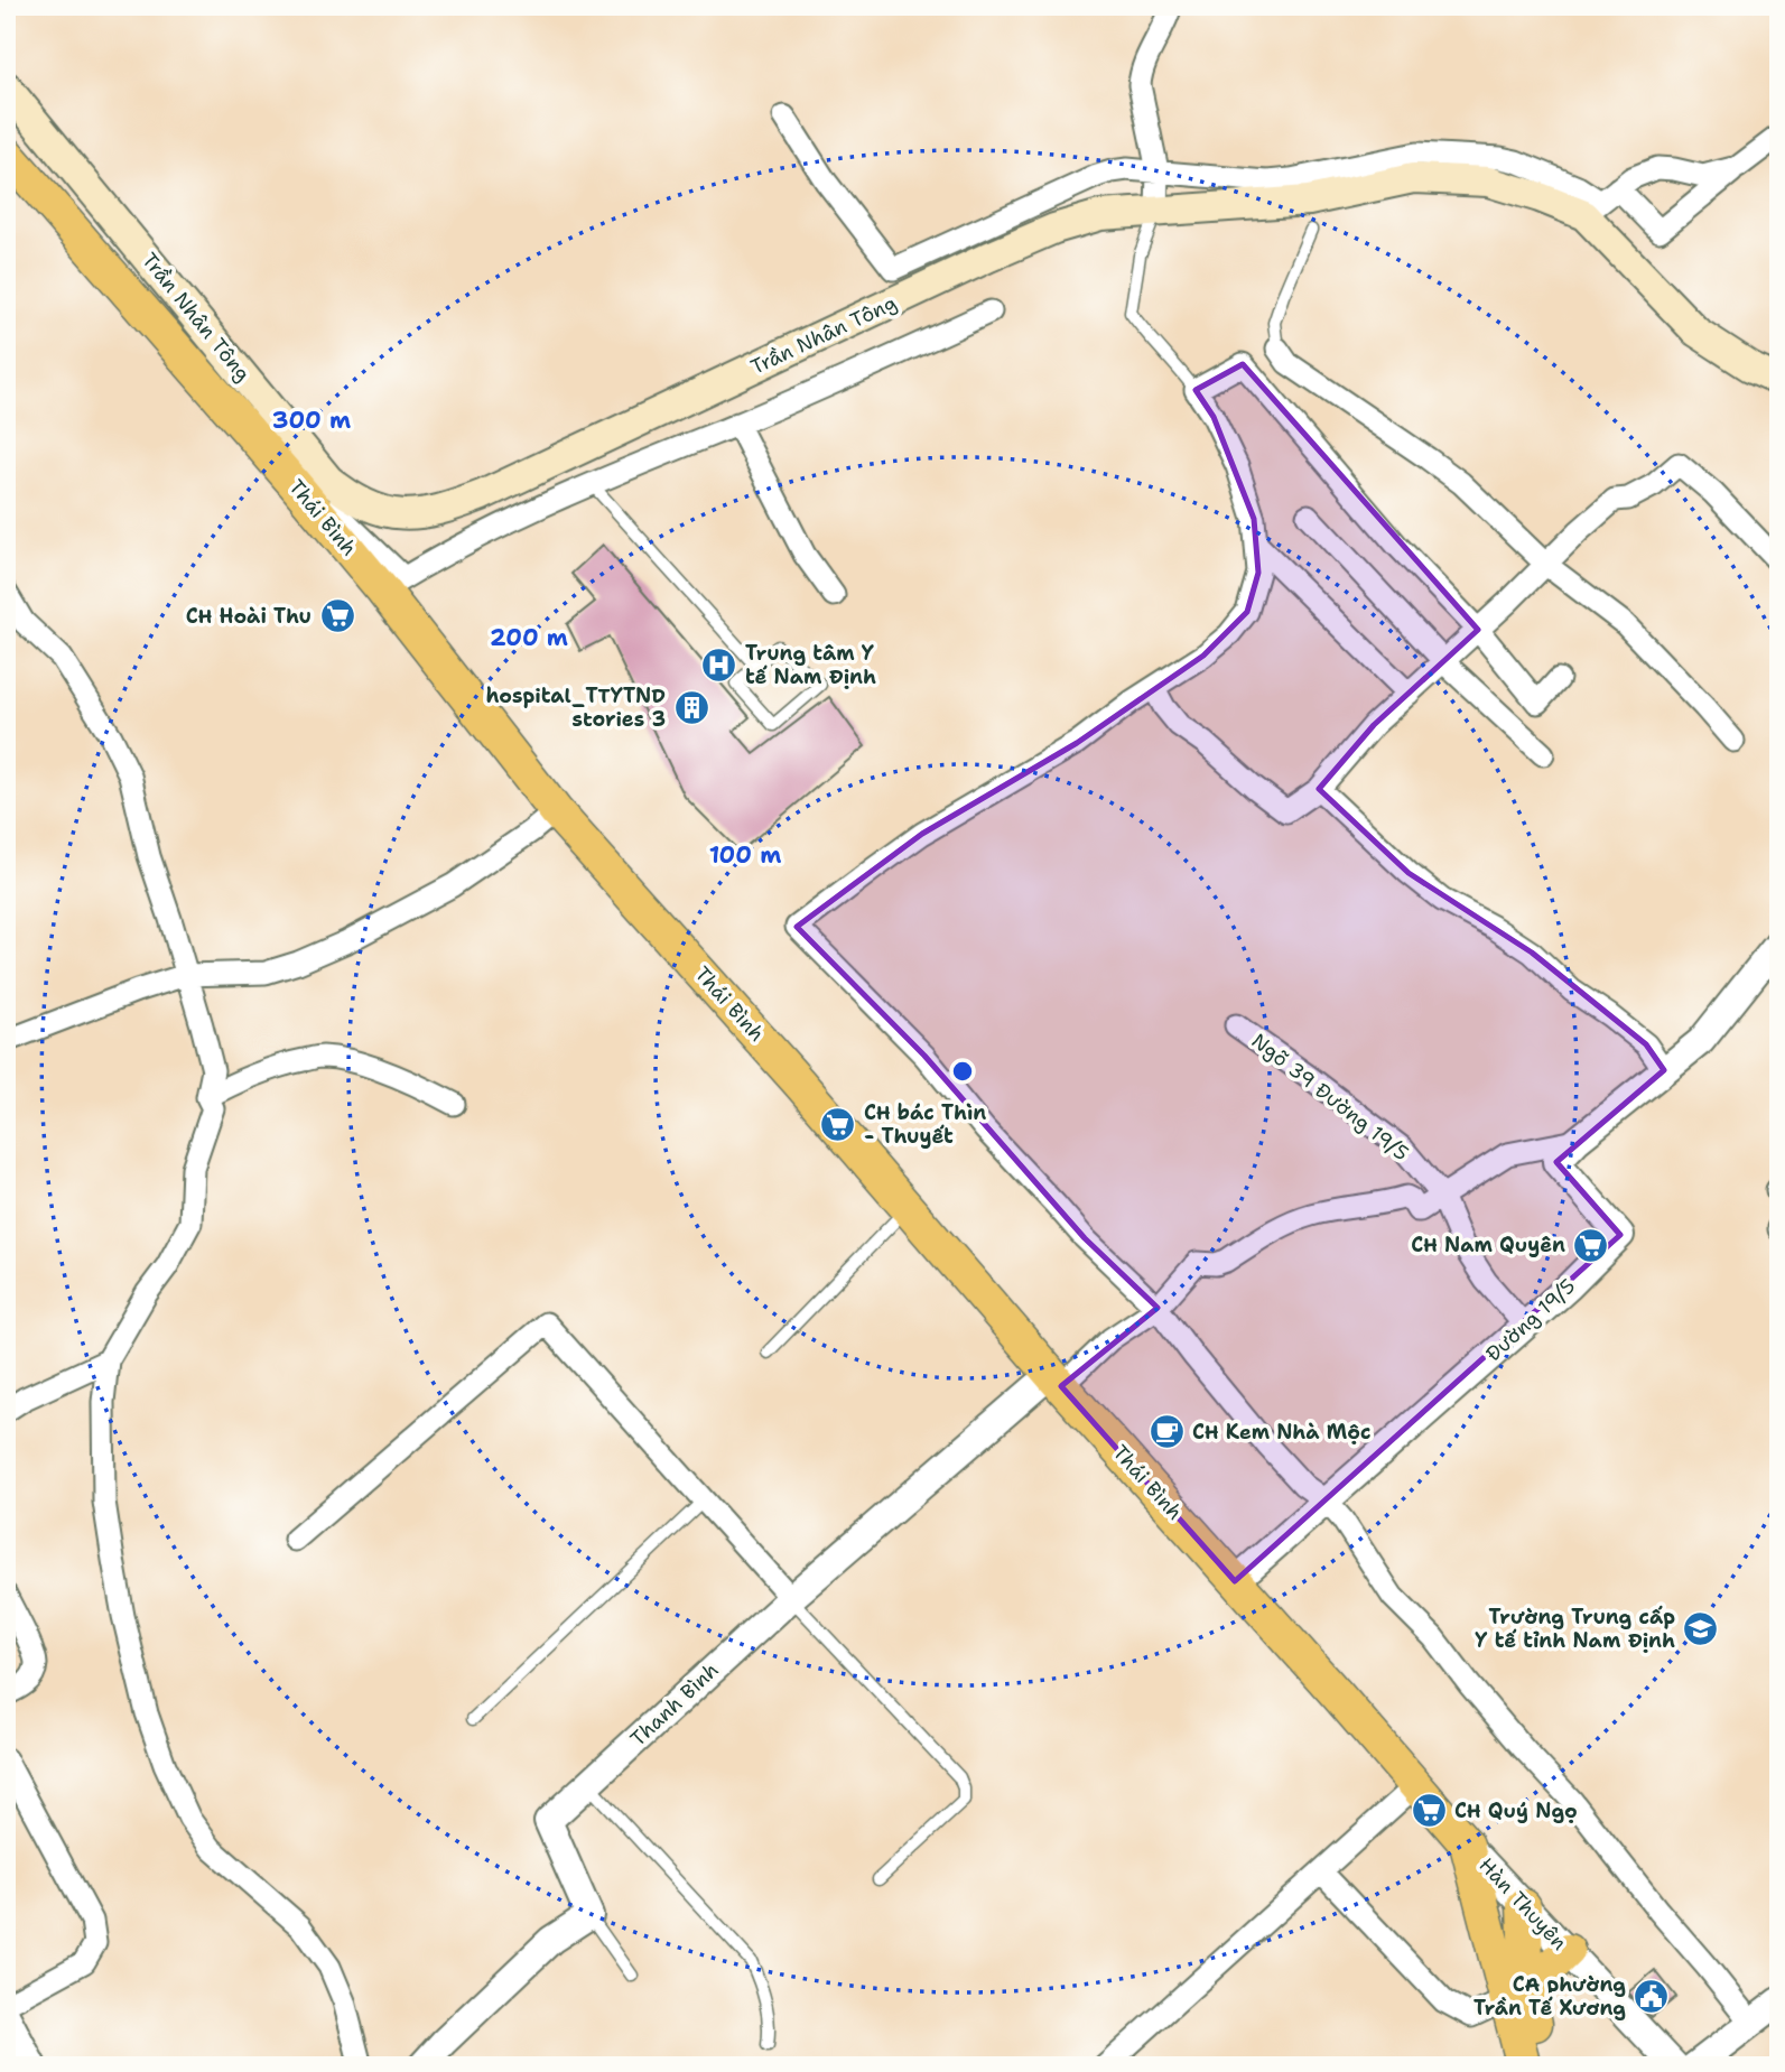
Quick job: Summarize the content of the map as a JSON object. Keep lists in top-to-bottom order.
{
  "streets": {
    "main road": ["Trần Nhân Tông", "Thái Bình"],
    "street": [
      "Ngõ 39 Đường 19/5",
      "Đường 19/5",
      "Thanh Bình",
      "Hàn Thuyên"
    ]
  },
  "crossings": [
    ["Thái Bình", "Đường 19/5"],
    ["Thái Bình", "Thanh Bình"],
    ["Thái Bình", "Hàn Thuyên"],
    ["Ngõ 39 Đường 19/5", "Đường 19/5"]
  ],
  "places": {
    "supermarket": [
      "CH Hoài Thu",
      "CH bác Thìn - Thuyết",
      "CH Nam Quyên",
      "CH Quý Ngọ"
    ],
    "hospital": ["Trung tâm Y tế Nam Định"],
    "building": ["hospital_TTYTND stories 3"],
    "cafe": ["CH Kem Nhà Mộc"],
    "school or university": ["Trường Trung cấp Y tế tỉnh Nam Định"],
    "public building": ["CA phường Trần Tế Xương"]
  },
  "rings": ["300 m", "200 m", "100 m"]
}
